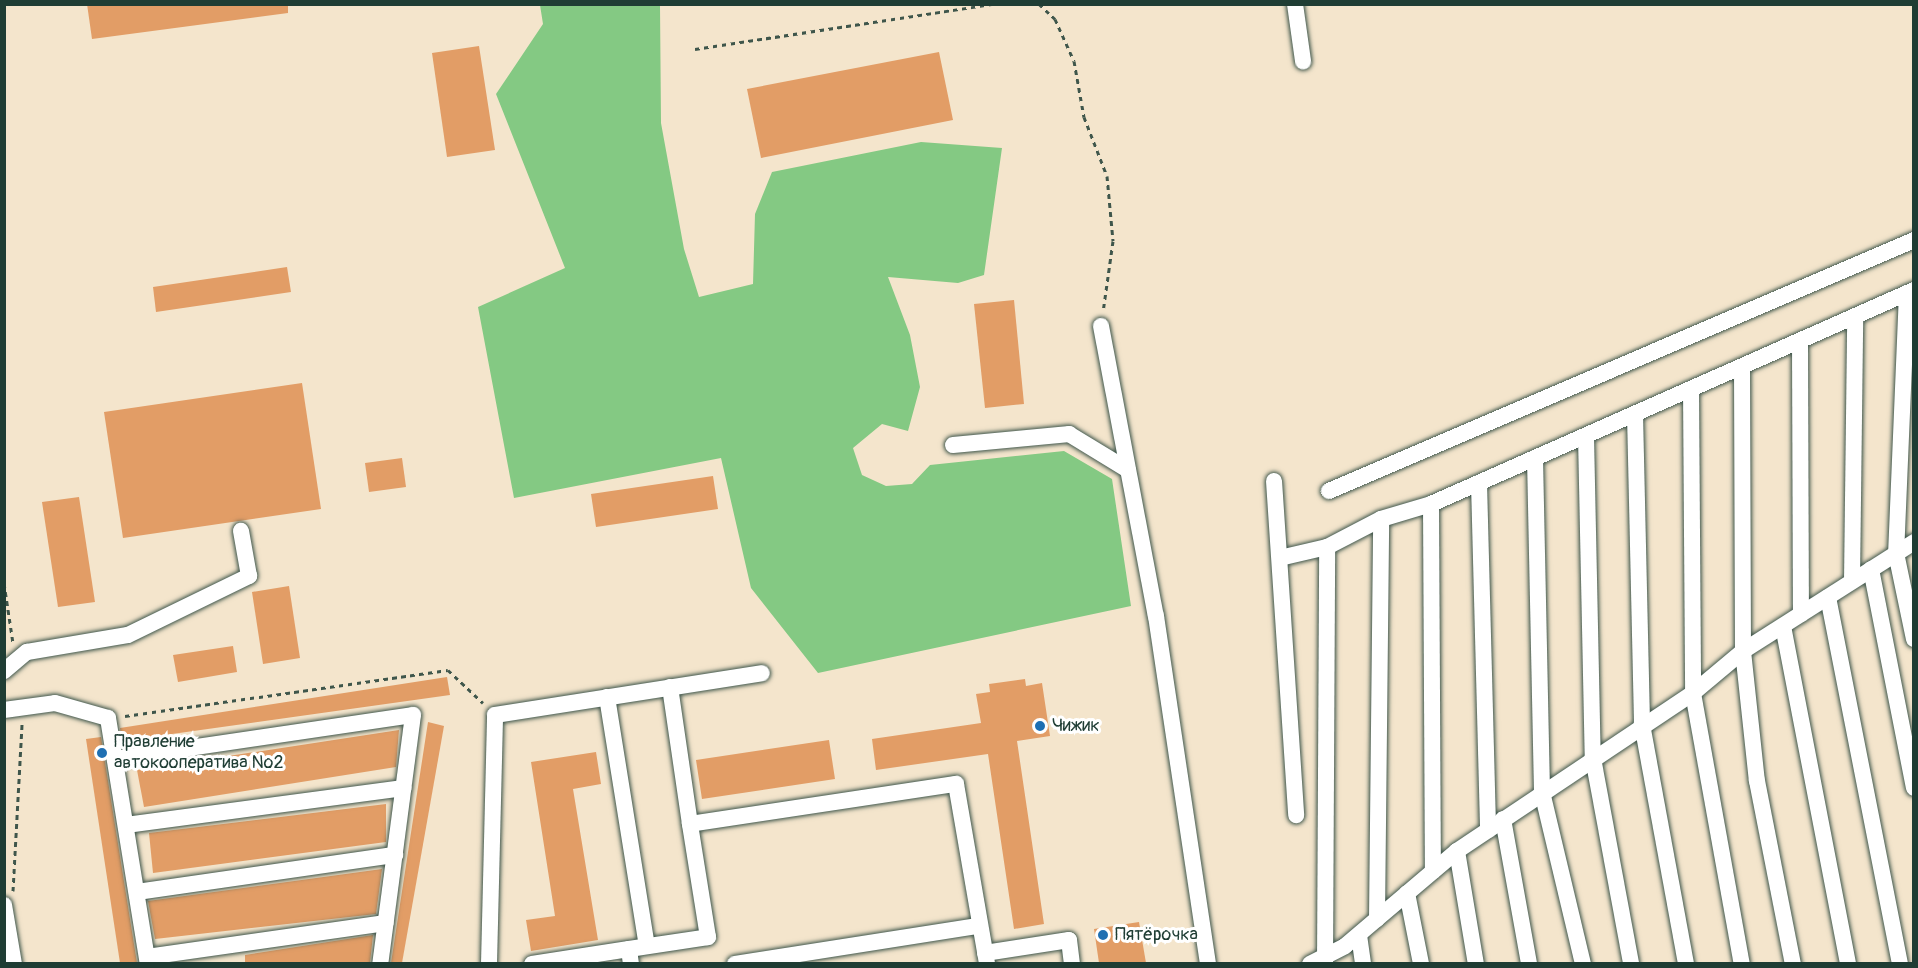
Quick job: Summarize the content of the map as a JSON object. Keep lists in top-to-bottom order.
{
  "places": ["Чижик", "Правление автокооператива №2", "Пятёрочка"]
}
